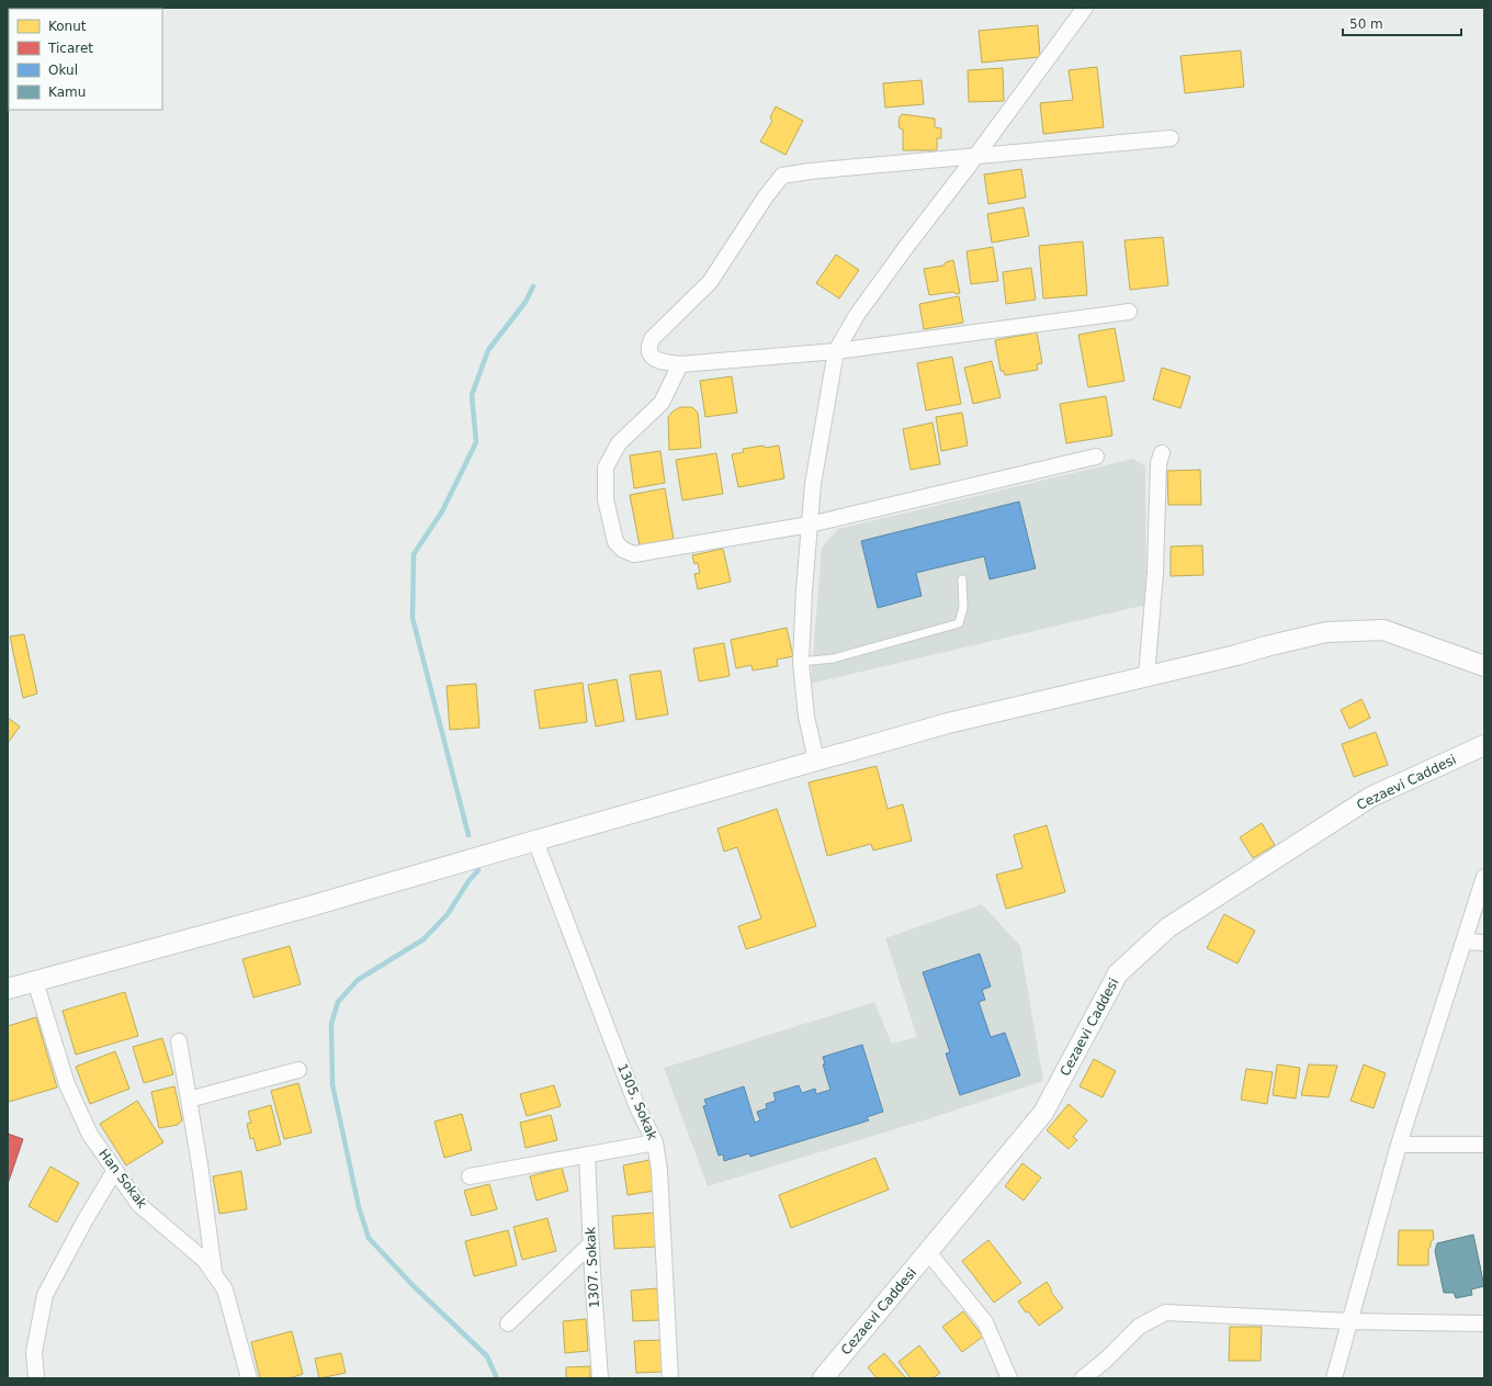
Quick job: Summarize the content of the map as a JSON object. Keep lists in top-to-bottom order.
{
  "streets": {
    "street": [
      "Cezaevi Caddesi",
      "1305. Sokak",
      "Han Sokak",
      "1307. Sokak"
    ]
  },
  "legend": [
    "Konut",
    "Ticaret",
    "Okul",
    "Kamu"
  ],
  "scale_bar": "50 m"
}
